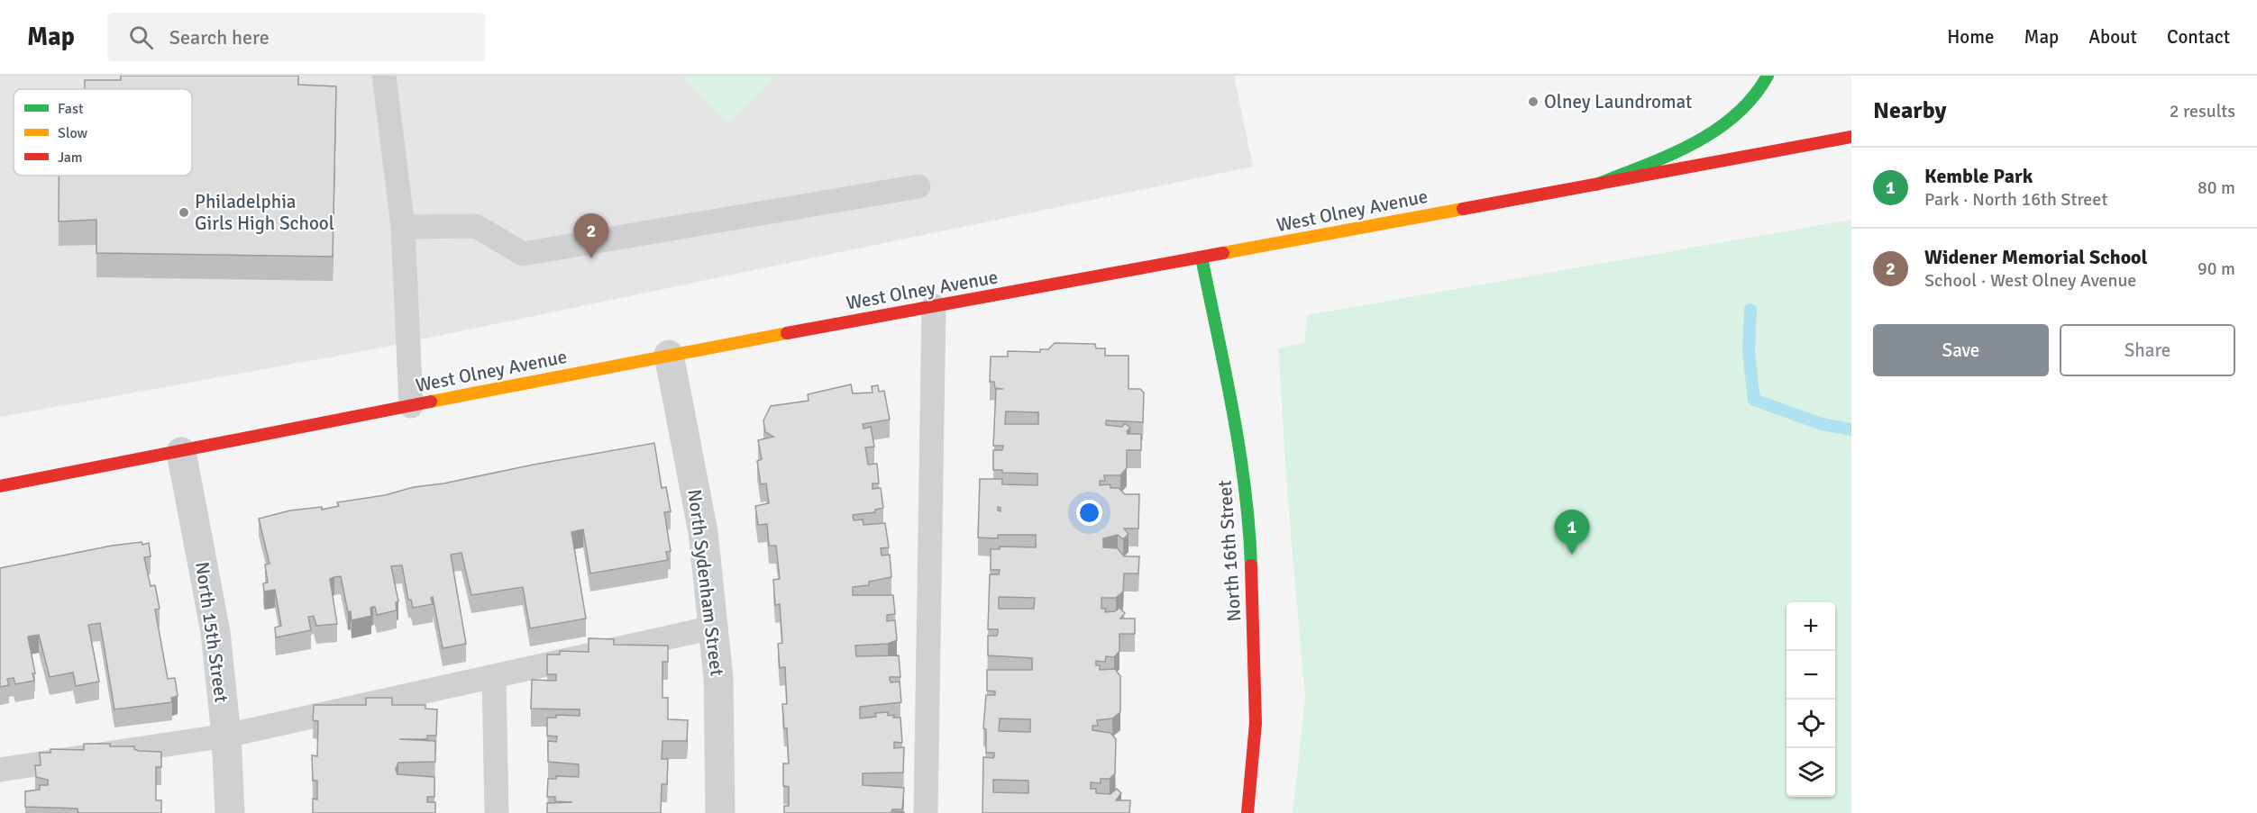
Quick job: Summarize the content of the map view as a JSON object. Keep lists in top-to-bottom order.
{
  "streets": {
    "street": [
      "West Olney Avenue",
      "North 16th Street",
      "North Sydenham Street",
      "North 15th Street"
    ]
  },
  "crossings": [
    ["West Olney Avenue", "North 16th Street"],
    ["West Olney Avenue", "North Sydenham Street"],
    ["West Olney Avenue", "North 15th Street"]
  ],
  "places": ["Olney Laundromat", "Philadelphia Girls High School"],
  "legend": ["Fast", "Slow", "Jam"],
  "page": {
    "header": "Map",
    "search": "Search here",
    "nav": [
      "Home",
      "Map",
      "About",
      "Contact"
    ],
    "heading": ["Nearby", "2 results"],
    "list": [
      {
        "mark": "1",
        "name": "Kemble Park",
        "note": "Park · North 16th Street",
        "value": "80 m"
      },
      {
        "mark": "2",
        "name": "Widener Memorial School",
        "note": "School · West Olney Avenue",
        "value": "90 m"
      }
    ],
    "pins": ["2", "1"],
    "buttons": ["Save", "Share"],
    "map_buttons": ["+", "−"]
  }
}
